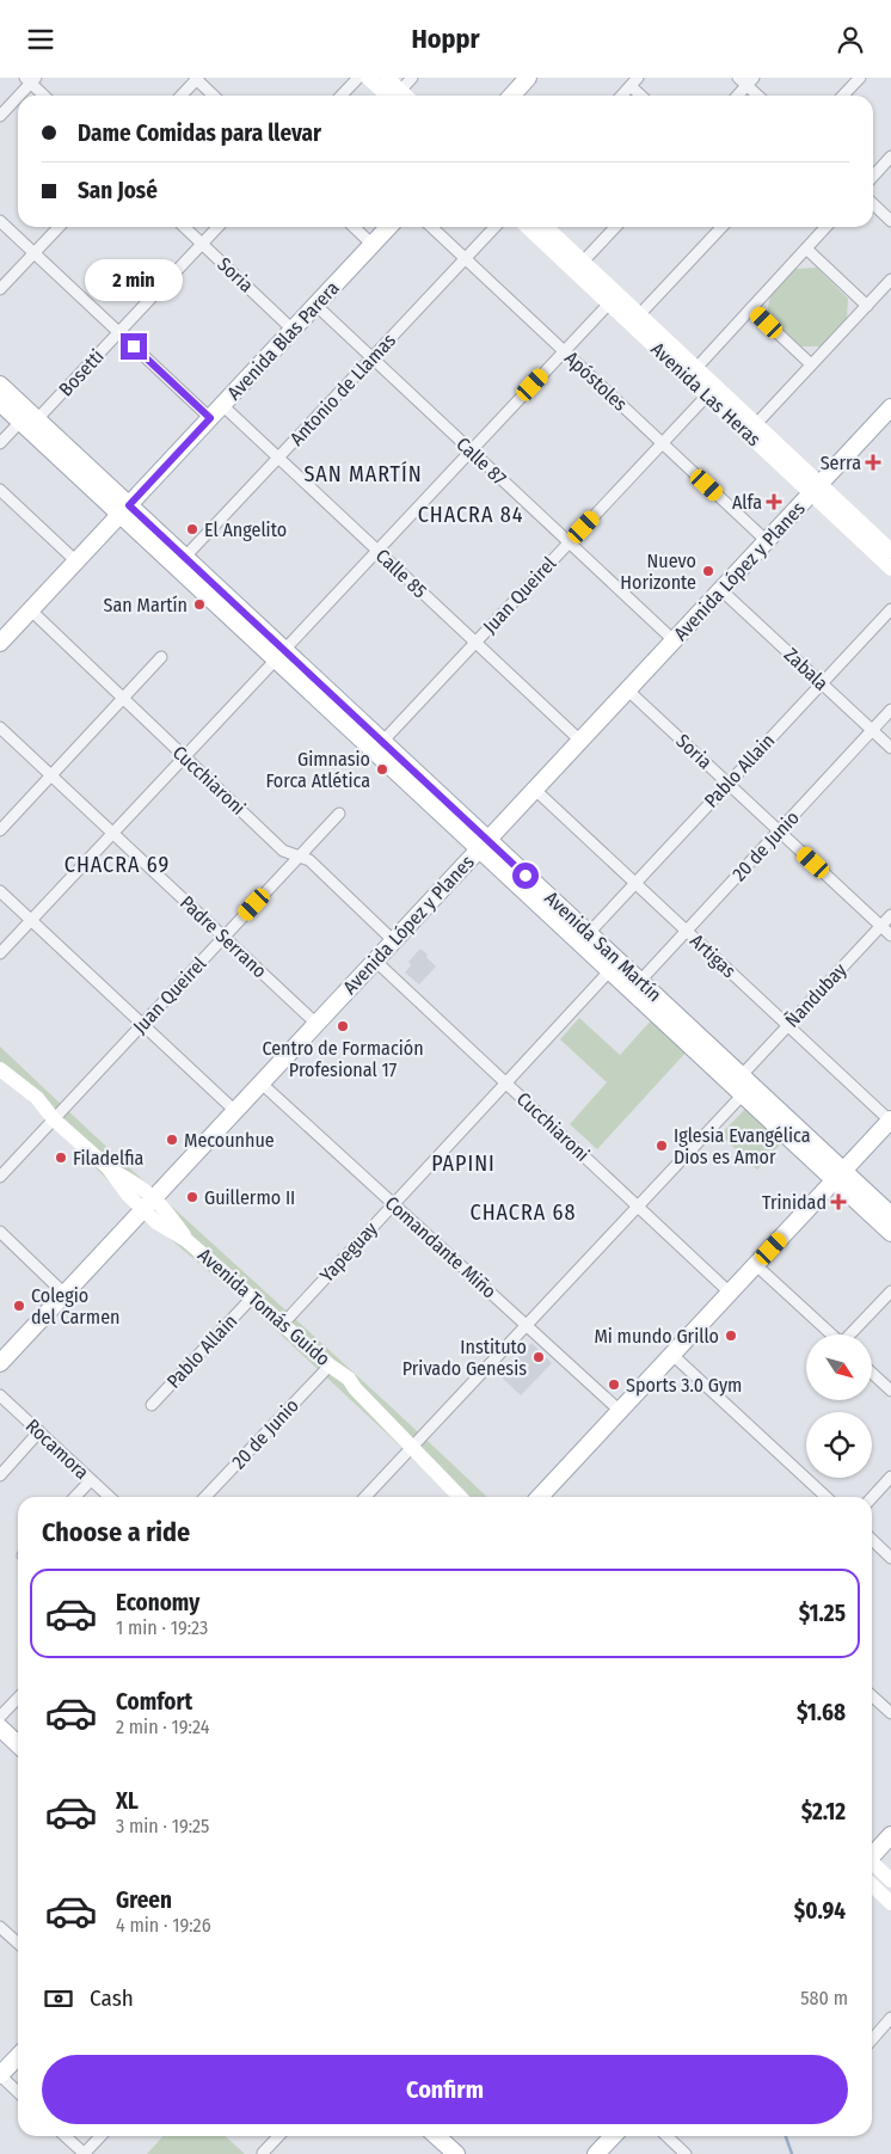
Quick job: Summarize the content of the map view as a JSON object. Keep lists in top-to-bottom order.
{
  "streets": {
    "main road": [
      "Avenida Blas Parera",
      "Avenida Las Heras",
      "Avenida López y Planes",
      "Avenida San Martín",
      "Avenida Tomás Guido"
    ],
    "street": [
      "Soria",
      "Bosetti",
      "Apóstoles",
      "Antonio de Llamas",
      "Calle 87",
      "Calle 85",
      "Juan Queirel",
      "Zabala",
      "Pablo Allain",
      "Cucchiaroni",
      "20 de Junio",
      "Padre Serrano",
      "Artigas",
      "Ñandubay",
      "Comandante Miño",
      "Yapeguay",
      "Rocamora"
    ]
  },
  "crossings": [
    ["Soria", "Avenida Blas Parera"],
    ["Soria", "Bosetti"],
    ["Soria", "Avenida López y Planes"],
    ["Soria", "Pablo Allain"],
    ["Soria", "20 de Junio"],
    ["Soria", "Ñandubay"],
    ["Avenida Blas Parera", "Calle 87"],
    ["Avenida Blas Parera", "Calle 85"],
    ["Avenida Blas Parera", "Cucchiaroni"],
    ["Avenida Blas Parera", "Avenida San Martín"],
    ["Bosetti", "Avenida San Martín"],
    ["Apóstoles", "Antonio de Llamas"],
    ["Apóstoles", "Avenida López y Planes"],
    ["Apóstoles", "Juan Queirel"],
    ["Antonio de Llamas", "Calle 87"],
    ["Antonio de Llamas", "Calle 85"],
    ["Antonio de Llamas", "Avenida San Martín"],
    ["Avenida Las Heras", "Avenida López y Planes"],
    ["Avenida Las Heras", "Juan Queirel"],
    ["Calle 87", "Avenida López y Planes"],
    ["Calle 87", "Juan Queirel"],
    ["Avenida López y Planes", "Calle 85"],
    ["Avenida López y Planes", "Zabala"],
    ["Avenida López y Planes", "Cucchiaroni"],
    ["Avenida López y Planes", "Padre Serrano"],
    ["Avenida López y Planes", "Avenida San Martín"],
    ["Avenida López y Planes", "Artigas"],
    ["Avenida López y Planes", "Comandante Miño"],
    ["Avenida López y Planes", "Avenida Tomás Guido"],
    ["Calle 85", "Juan Queirel"],
    ["Juan Queirel", "Cucchiaroni"],
    ["Juan Queirel", "Padre Serrano"],
    ["Juan Queirel", "Avenida San Martín"],
    ["Juan Queirel", "Avenida Tomás Guido"],
    ["Zabala", "Pablo Allain"],
    ["Zabala", "20 de Junio"],
    ["Pablo Allain", "Avenida San Martín"],
    ["Pablo Allain", "Artigas"],
    ["Pablo Allain", "Avenida Tomás Guido"],
    ["Cucchiaroni", "Yapeguay"],
    ["20 de Junio", "Avenida San Martín"],
    ["20 de Junio", "Artigas"],
    ["20 de Junio", "Avenida Tomás Guido"],
    ["Avenida San Martín", "Ñandubay"],
    ["Avenida San Martín", "Yapeguay"],
    ["Artigas", "Ñandubay"],
    ["Comandante Miño", "Yapeguay"],
    ["Yapeguay", "Avenida Tomás Guido"]
  ],
  "districts": [
    "SAN MARTÍN",
    "CHACRA 84",
    "CHACRA 69",
    "PAPINI",
    "CHACRA 68"
  ],
  "places": {
    "health": ["Serra", "Alfa", "Trinidad"],
    "other": [
      "El Angelito",
      "Nuevo Horizonte",
      "San Martín",
      "Gimnasio Forca Atlética",
      "Centro de Formación Profesional 17",
      "Mecounhue",
      "Iglesia Evangélica Dios es Amor",
      "Filadelfia",
      "Guillermo II",
      "Colegio del Carmen",
      "Mi mundo Grillo",
      "Instituto Privado Genesis",
      "Sports 3.0 Gym"
    ]
  },
  "north": "bottom right",
  "page": {
    "header": "Hoppr",
    "banner": ["Dame Comidas para llevar", "San José"],
    "bubble": "2 min",
    "heading": "Choose a ride",
    "list": [
      {
        "name": "Economy",
        "note": "1 min · 19:23",
        "value": "$1.25"
      },
      {
        "name": "Comfort",
        "note": "2 min · 19:24",
        "value": "$1.68"
      },
      {
        "name": "XL",
        "note": "3 min · 19:25",
        "value": "$2.12"
      },
      {
        "name": "Green",
        "note": "4 min · 19:26",
        "value": "$0.94"
      }
    ],
    "pay": ["Cash", "580 m"],
    "buttons": "Confirm"
  }
}
